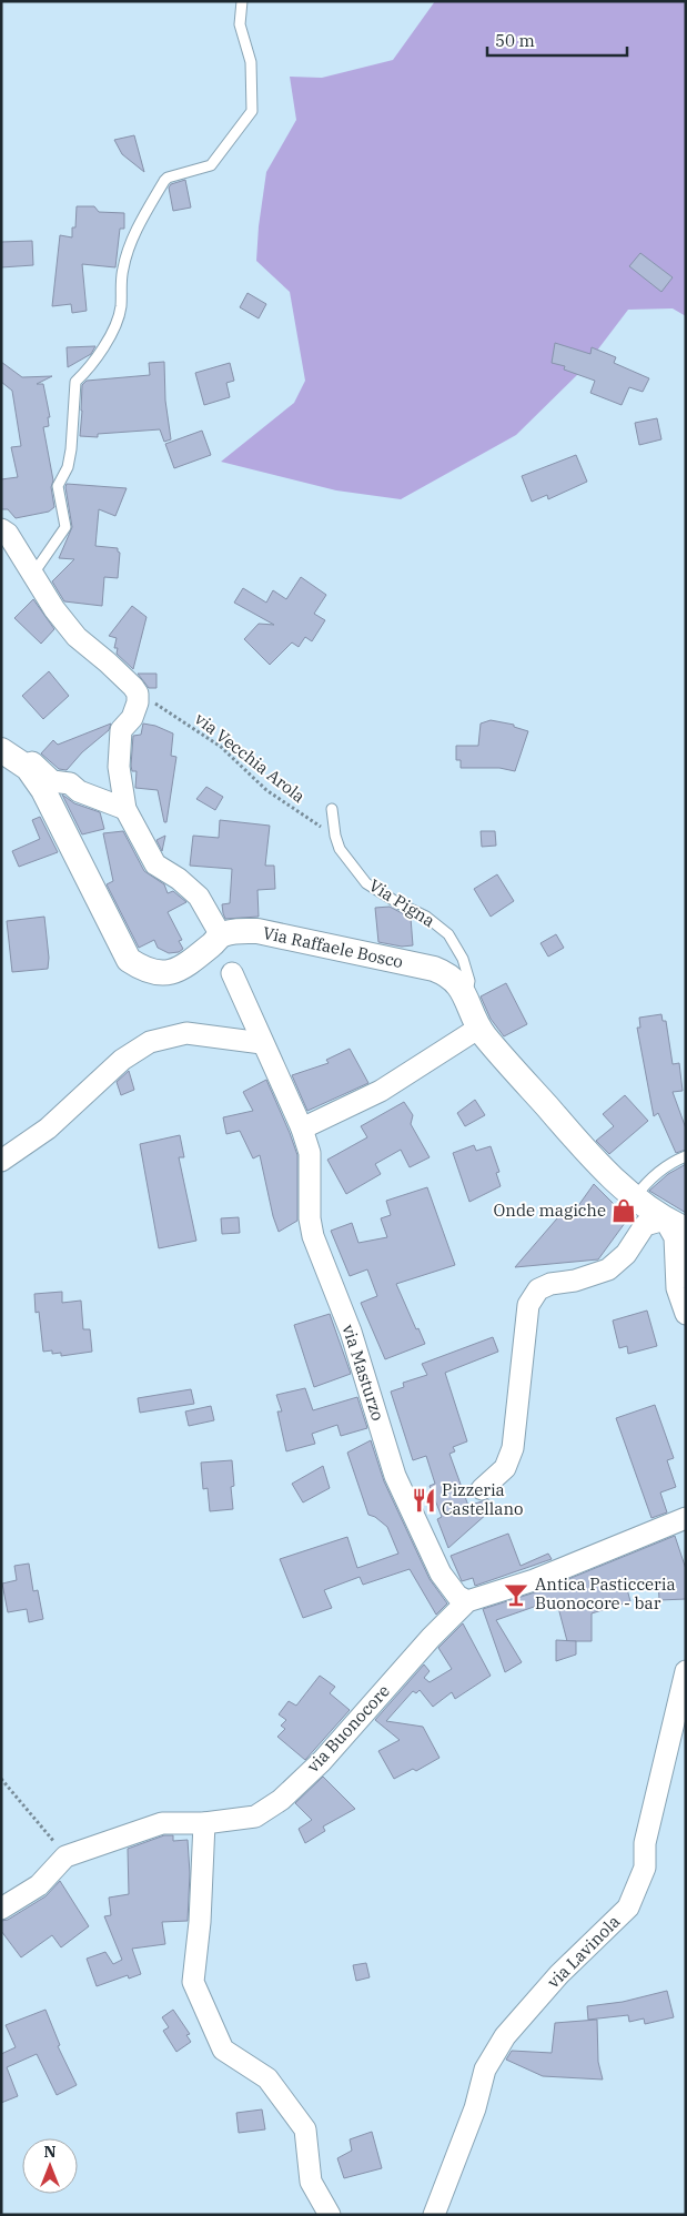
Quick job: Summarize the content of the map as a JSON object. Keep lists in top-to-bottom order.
{
  "streets": {
    "street": [
      "Via Raffaele Bosco",
      "via Masturzo",
      "via Buonocore",
      "via Lavinola"
    ],
    "lane": ["Via Pigna"],
    "path": ["via Vecchia Arola"]
  },
  "crossings": [
    ["via Vecchia Arola", "Via Pigna"],
    ["Via Pigna", "Via Raffaele Bosco"],
    ["via Masturzo", "via Buonocore"]
  ],
  "places": {
    "shop": ["Onde magiche"],
    "restaurant": ["Pizzeria Castellano"],
    "bar": ["Antica Pasticceria Buonocore - bar"]
  },
  "scale_bar": "50 m",
  "north": "top"
}
